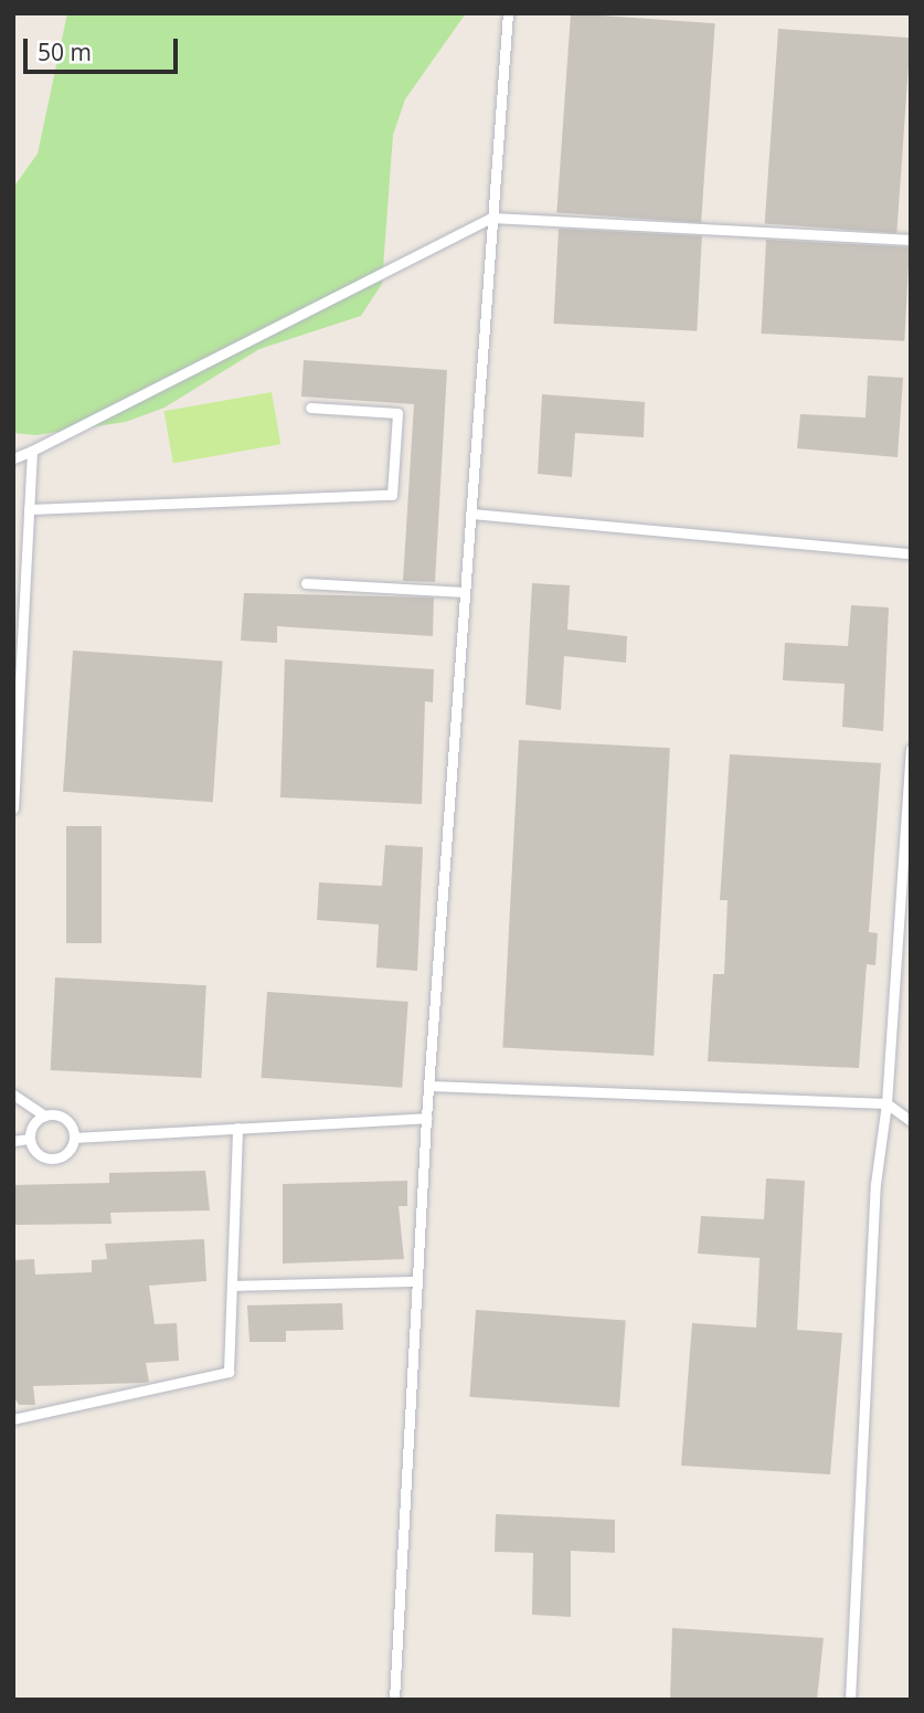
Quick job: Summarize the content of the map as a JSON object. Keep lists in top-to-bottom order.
{
  "scale_bar": "50 m"
}
